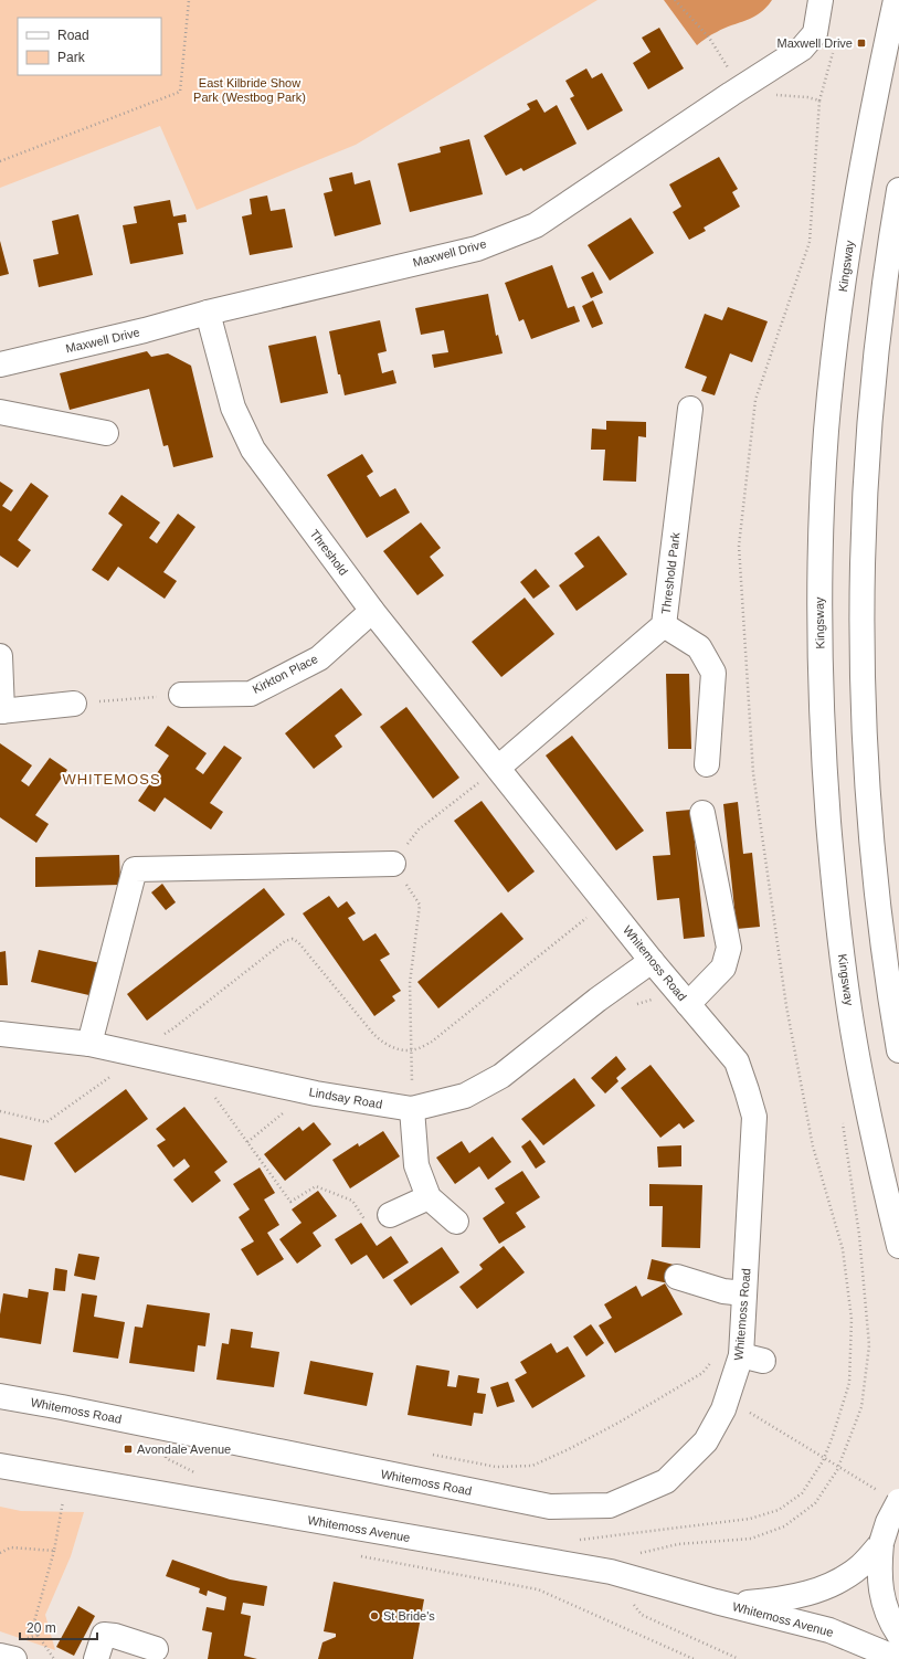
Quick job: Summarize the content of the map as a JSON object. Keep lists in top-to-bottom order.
{
  "streets": {
    "main road": [
      "Maxwell Drive",
      "Kingsway",
      "Threshold",
      "Threshold Park",
      "Kirkton Place",
      "Whitemoss Road",
      "Lindsay Road",
      "Whitemoss Avenue"
    ]
  },
  "crossings": [
    ["Maxwell Drive", "Threshold"],
    ["Threshold", "Threshold Park"],
    ["Threshold", "Kirkton Place"],
    ["Threshold", "Whitemoss Road"],
    ["Threshold Park", "Whitemoss Road"],
    ["Whitemoss Road", "Lindsay Road"]
  ],
  "districts": ["WHITEMOSS"],
  "parks": ["East Kilbride Show Park (Westbog Park)"],
  "places": {
    "transit": ["Maxwell Drive", "Avondale Avenue"],
    "other": ["St Bride's"]
  },
  "legend": ["Road", "Park"],
  "scale_bar": "20 m"
}
